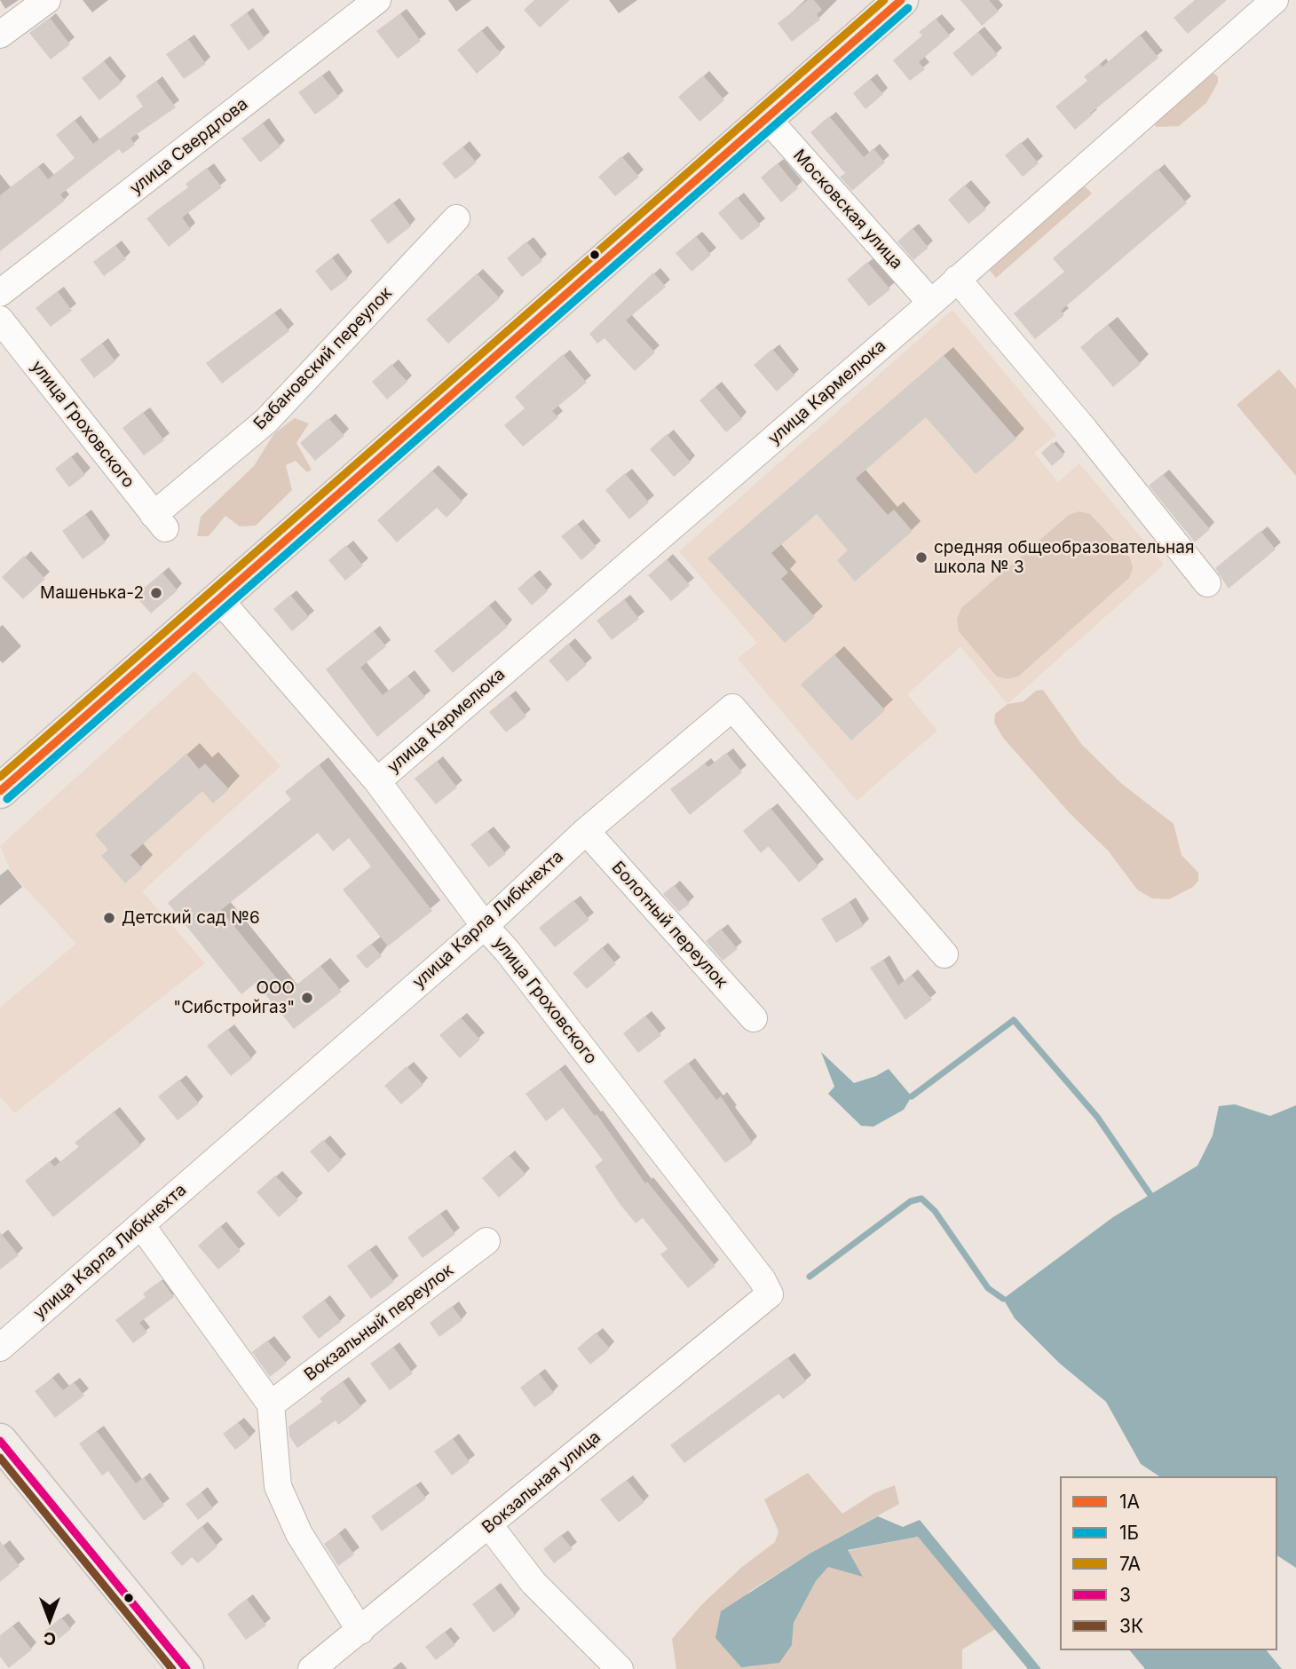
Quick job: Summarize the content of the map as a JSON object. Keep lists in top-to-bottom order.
{
  "streets": {
    "street": [
      "улица Свердлова",
      "Московская улица",
      "Бабановский переулок",
      "улица Кармелюка",
      "улица Гроховского",
      "улица Карла Либкнехта",
      "Болотный переулок",
      "Вокзальный переулок",
      "Вокзальная улица"
    ]
  },
  "crossings": [
    ["Московская улица", "улица Кармелюка"],
    ["Бабановский переулок", "улица Гроховского"],
    ["улица Кармелюка", "улица Гроховского"],
    ["улица Гроховского", "улица Карла Либкнехта"],
    ["улица Гроховского", "Вокзальная улица"],
    ["улица Карла Либкнехта", "Болотный переулок"]
  ],
  "places": [
    "средняя общеобразовательная школа № 3",
    "Машенька-2",
    "Детский сад №6",
    "ООО \"Сибстройгаз\""
  ],
  "lines": [
    "transit line 1А",
    "transit line 7А",
    "transit line 1Б",
    "transit line 3",
    "transit line 3К"
  ],
  "legend": [
    "1А",
    "1Б",
    "7А",
    "3",
    "3К"
  ],
  "north": "bottom"
}
